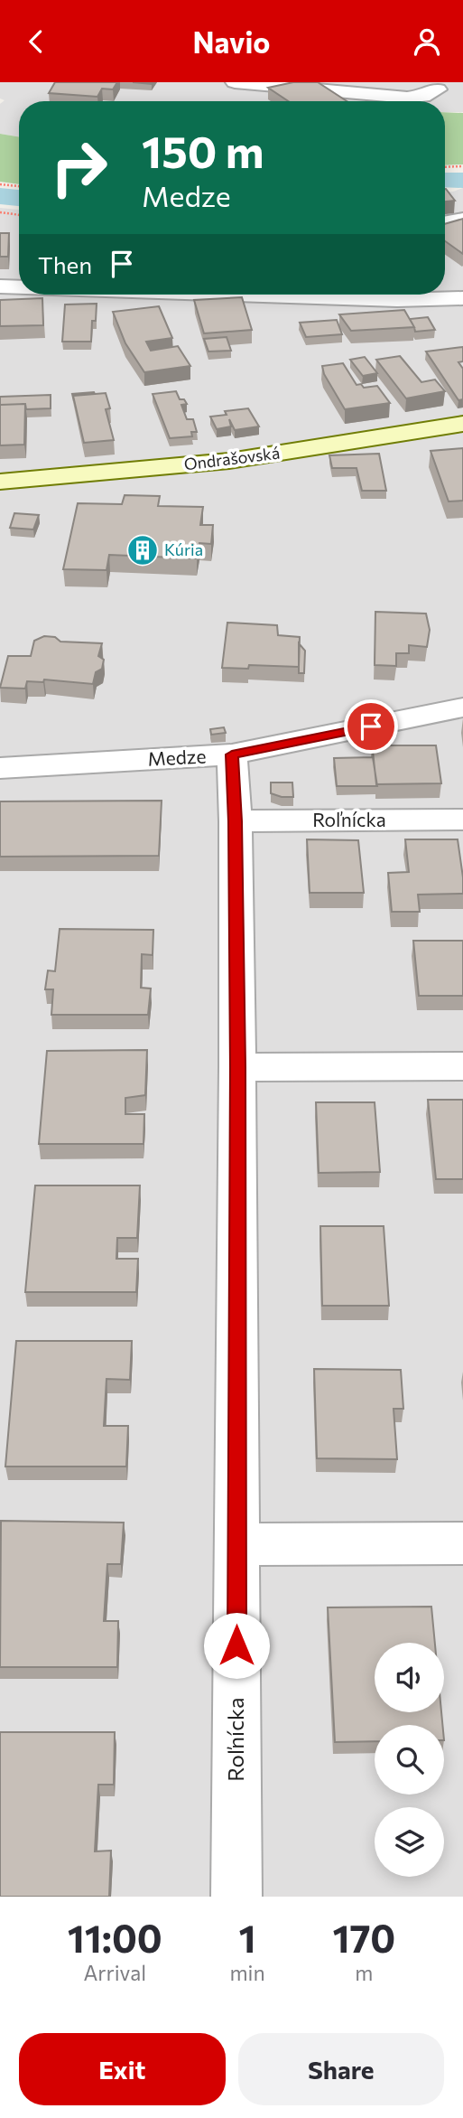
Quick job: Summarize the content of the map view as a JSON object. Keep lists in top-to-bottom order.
{
  "streets": {
    "street": ["Ondrašovská", "Medze", "Roľnícka"]
  },
  "crossings": [
    ["Medze", "Roľnícka"]
  ],
  "places": {
    "building": ["Kúria"]
  },
  "page": {
    "header": "Navio",
    "turn": ["150 m", "Medze"],
    "then": "Then",
    "eta": [
      "11:00",
      "Arrival",
      "1",
      "min",
      "170",
      "m"
    ],
    "buttons": ["Exit", "Share"]
  }
}
